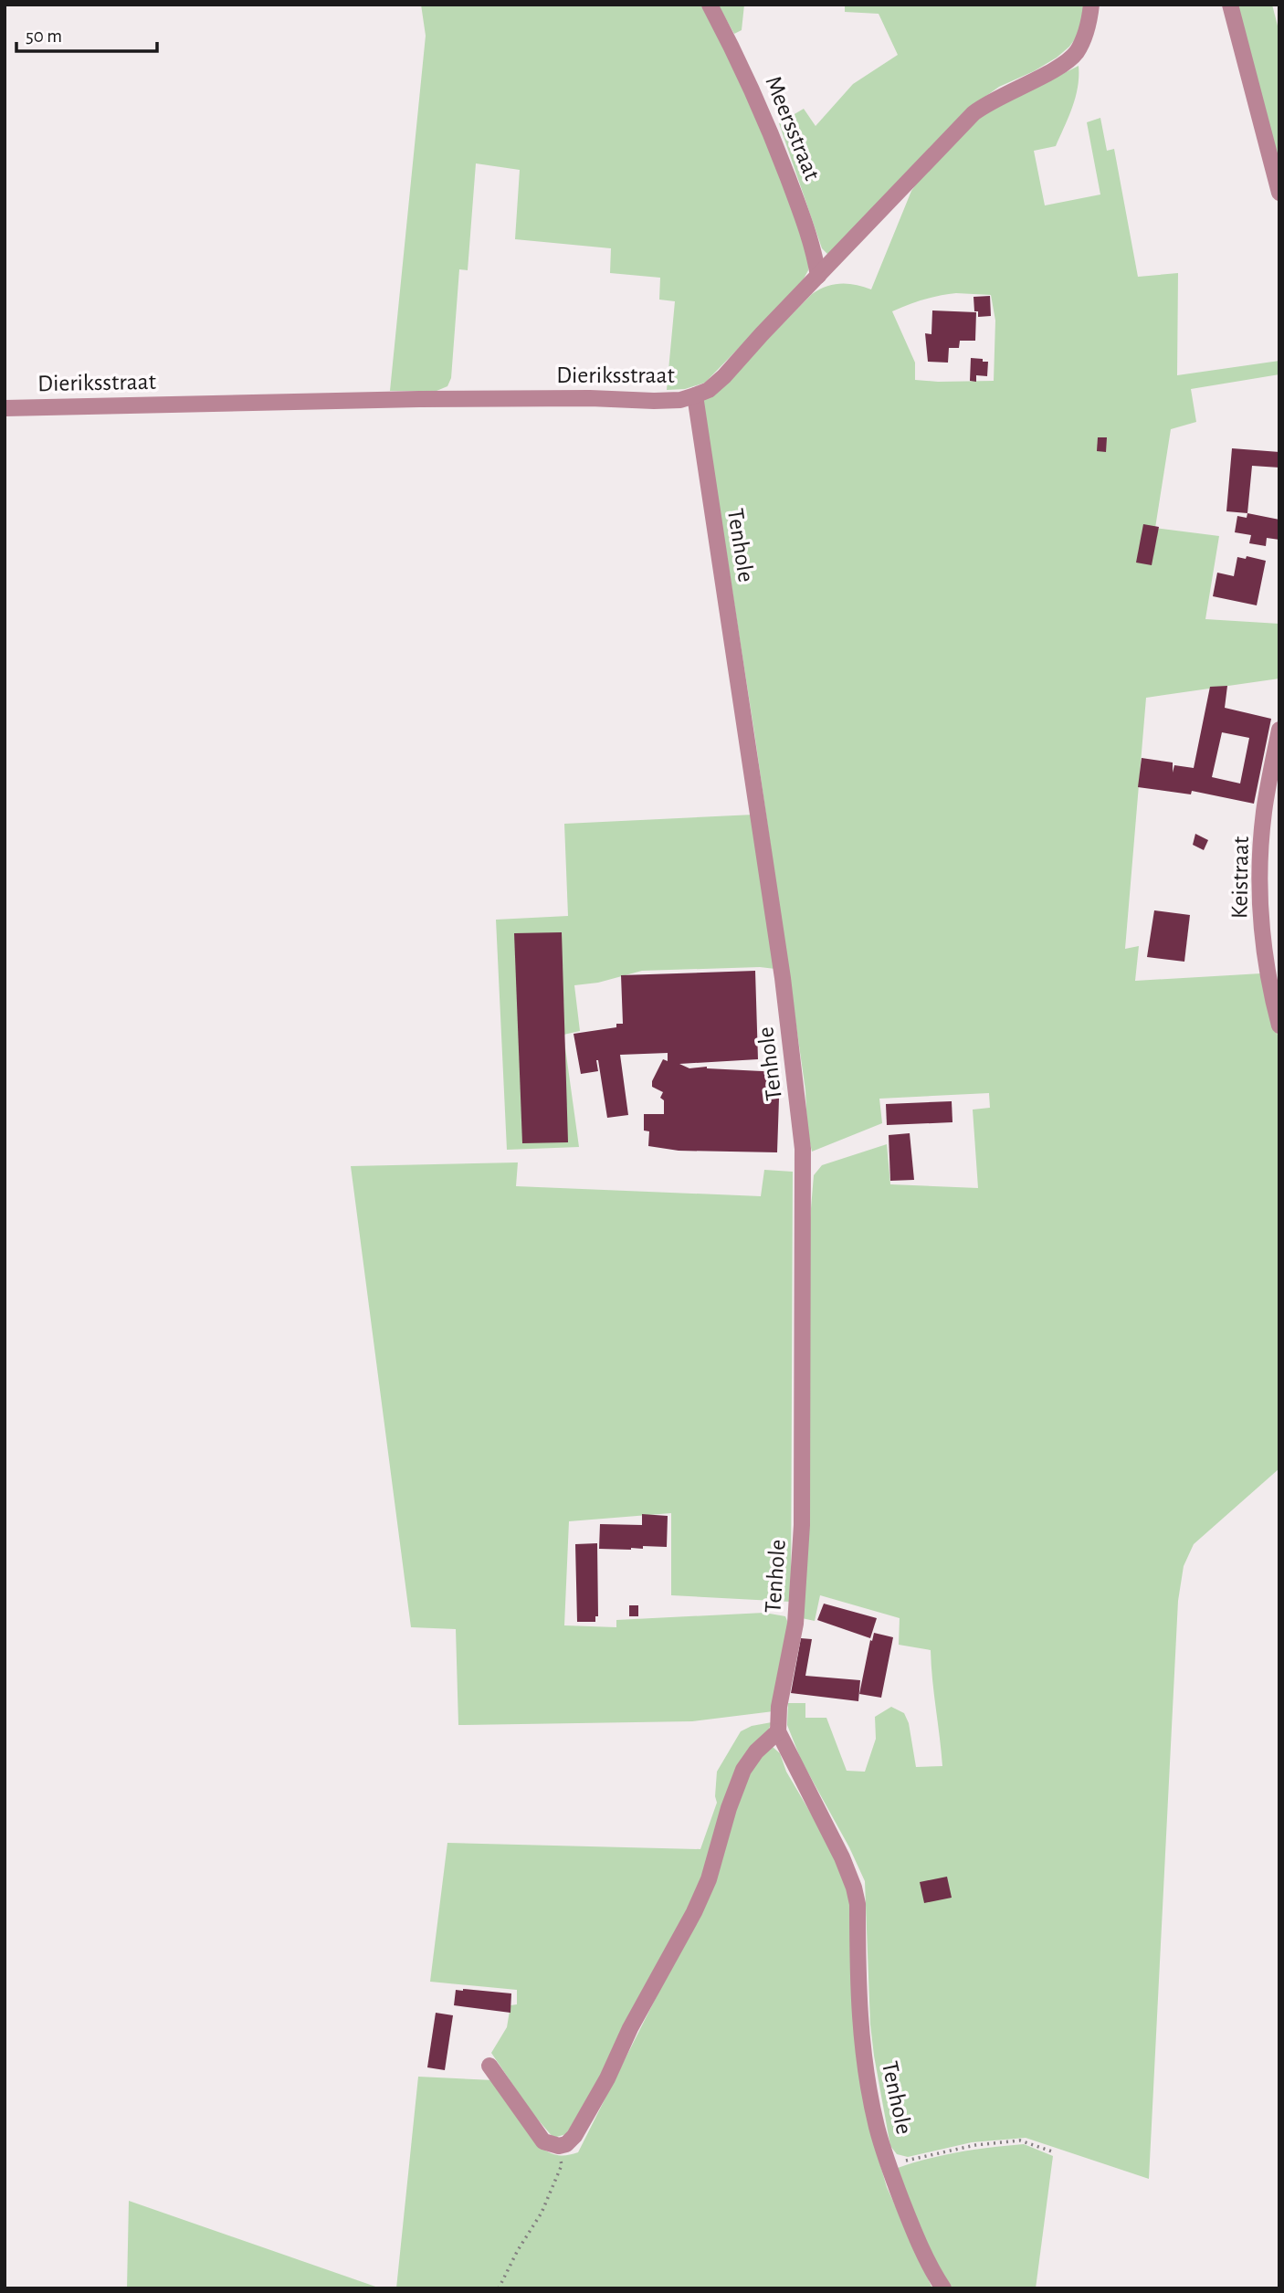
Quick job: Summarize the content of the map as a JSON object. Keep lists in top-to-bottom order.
{
  "streets": {
    "street": [
      "Meersstraat",
      "Dieriksstraat",
      "Tenhole",
      "Keistraat"
    ]
  },
  "crossings": [
    ["Meersstraat", "Dieriksstraat"],
    ["Dieriksstraat", "Tenhole"]
  ],
  "scale_bar": "50 m"
}
